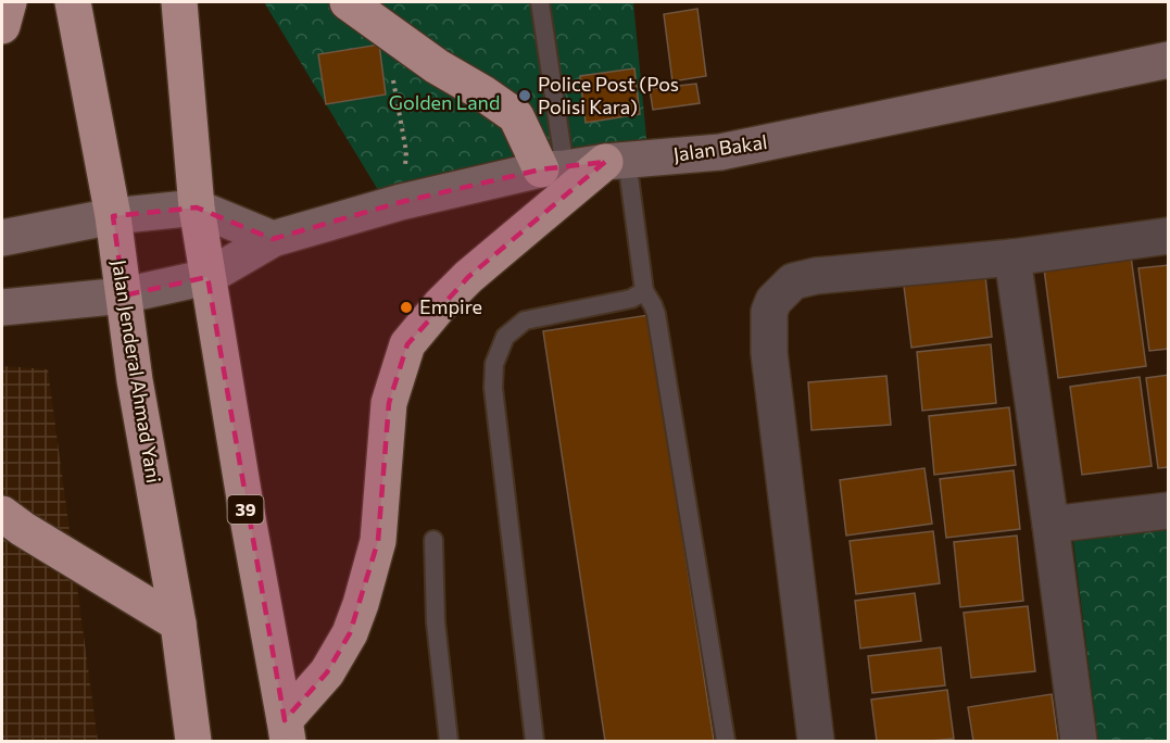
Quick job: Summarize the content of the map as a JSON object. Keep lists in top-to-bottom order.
{
  "streets": {
    "highway": ["Jalan Jenderal Ahmad Yani", "39"],
    "street": ["Jalan Bakal"]
  },
  "crossings": [
    ["Jalan Bakal", "Jalan Jenderal Ahmad Yani"],
    ["Jalan Bakal", "39"]
  ],
  "parks": ["Golden Land"],
  "places": ["Police Post (Pos Polisi Kara)", "Empire"]
}
